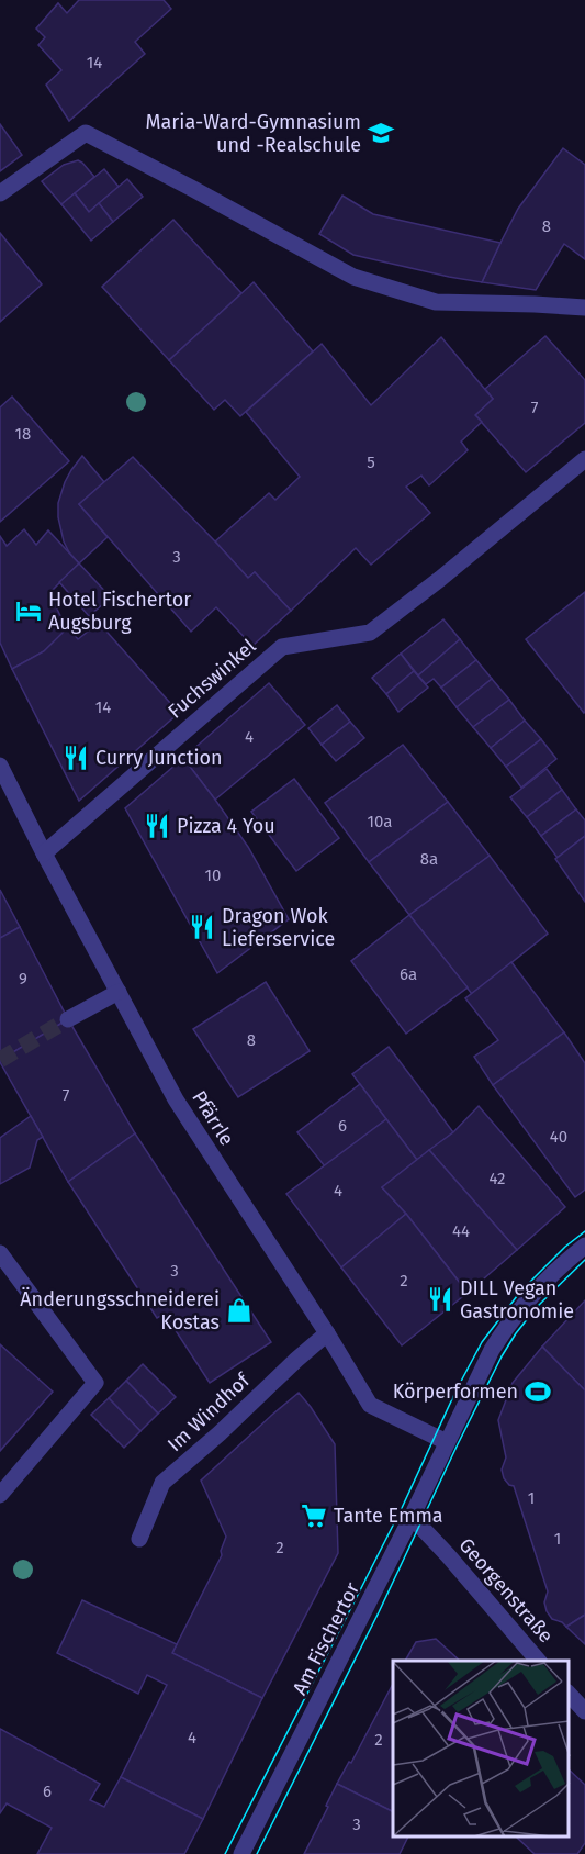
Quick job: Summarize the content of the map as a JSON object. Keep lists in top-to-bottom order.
{
  "streets": {
    "street": [
      "Fuchswinkel",
      "Pfärrle",
      "Im Windhof",
      "Georgenstraße",
      "Am Fischertor"
    ]
  },
  "crossings": [
    ["Fuchswinkel", "Pfärrle"],
    ["Pfärrle", "Im Windhof"],
    ["Pfärrle", "Am Fischertor"],
    ["Georgenstraße", "Am Fischertor"]
  ],
  "places": {
    "school or university": ["Maria-Ward-Gymnasium und -Realschule"],
    "hotel": ["Hotel Fischertor Augsburg"],
    "restaurant": [
      "Curry Junction",
      "Pizza 4 You",
      "Dragon Wok Lieferservice",
      "DILL Vegan Gastronomie"
    ],
    "shop": ["Änderungsschneiderei Kostas"],
    "sports": ["Körperformen"],
    "supermarket": ["Tante Emma"]
  },
  "house_numbers": [
    "14",
    "8",
    "7",
    "18",
    "5",
    "3",
    "14",
    "4",
    "10a",
    "8a",
    "10",
    "6a",
    "9",
    "8",
    "7",
    "6",
    "40",
    "42",
    "4",
    "44",
    "3",
    "2",
    "1",
    "1",
    "2",
    "4",
    "2",
    "6",
    "3"
  ]
}
